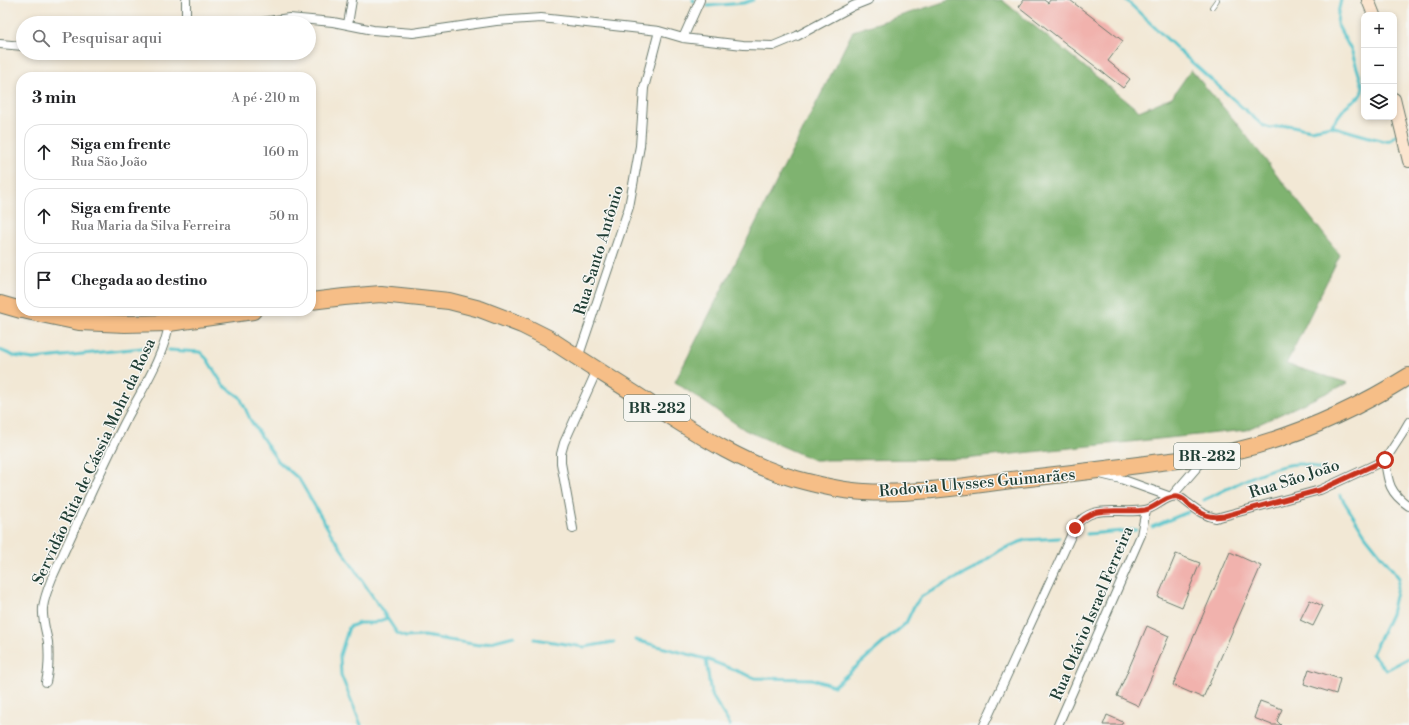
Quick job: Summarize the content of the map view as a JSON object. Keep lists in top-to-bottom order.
{
  "streets": {
    "highway": ["BR-282", "Rodovia Ulysses Guimarães"],
    "street": [
      "Rua Santo Antônio",
      "Servidão Rita de Cássia Mohr da Rosa",
      "Rua São João",
      "Rua Otávio Israel Ferreira"
    ]
  },
  "crossings": [
    ["Rua Santo Antônio", "Rodovia Ulysses Guimarães"],
    ["Rua São João", "Rodovia Ulysses Guimarães"]
  ],
  "page": {
    "map_buttons": ["+", "−"],
    "search": "Pesquisar aqui",
    "heading": ["3 min", "A pé · 210 m"],
    "list": [
      ["Siga em frente", "Rua São João", "160 m"],
      ["Siga em frente", "Rua Maria da Silva Ferreira", "50 m"],
      "Chegada ao destino"
    ]
  }
}
